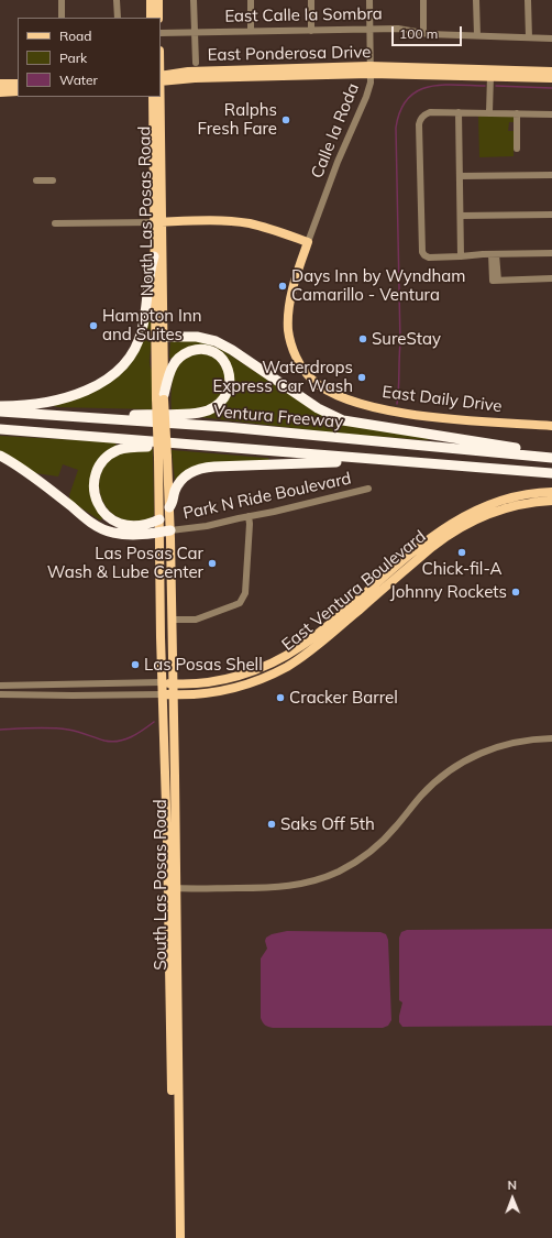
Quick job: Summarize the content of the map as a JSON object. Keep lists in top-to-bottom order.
{
  "streets": {
    "highway": ["Ventura Freeway"],
    "main road": [
      "East Ponderosa Drive",
      "North Las Posas Road",
      "East Daily Drive",
      "East Ventura Boulevard",
      "South Las Posas Road"
    ],
    "street": ["East Calle la Sombra", "Calle la Roda", "Park N Ride Boulevard"]
  },
  "crossings": [
    ["East Calle la Sombra", "Calle la Roda"],
    ["East Ponderosa Drive", "Calle la Roda"],
    ["Calle la Roda", "East Daily Drive"],
    ["North Las Posas Road", "Park N Ride Boulevard"],
    ["North Las Posas Road", "South Las Posas Road"],
    ["Park N Ride Boulevard", "South Las Posas Road"],
    ["East Ventura Boulevard", "South Las Posas Road"]
  ],
  "places": [
    "Ralphs Fresh Fare",
    "Days Inn by Wyndham Camarillo - Ventura",
    "Hampton Inn and Suites",
    "SureStay",
    "Waterdrops Express Car Wash",
    "Chick-fil-A",
    "Las Posas Car Wash & Lube Center",
    "Johnny Rockets",
    "Las Posas Shell",
    "Cracker Barrel",
    "Saks Off 5th"
  ],
  "legend": ["Road", "Park", "Water"],
  "scale_bar": "100 m",
  "north": "top"
}
